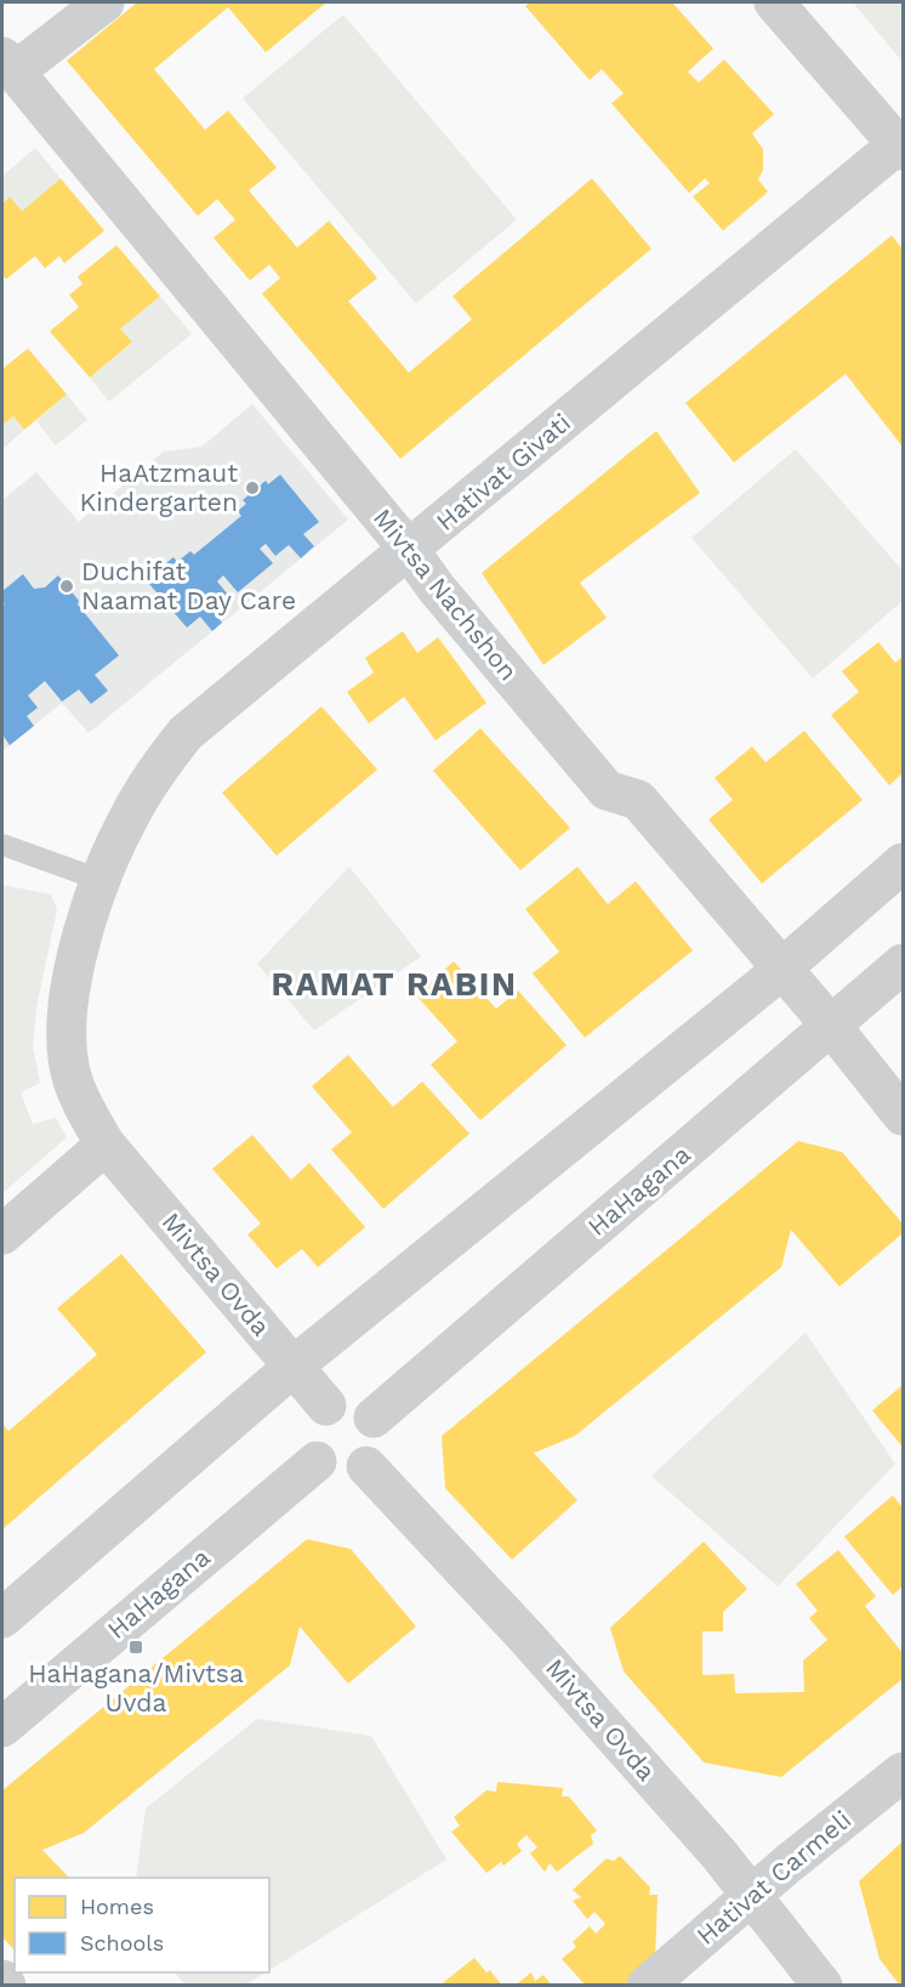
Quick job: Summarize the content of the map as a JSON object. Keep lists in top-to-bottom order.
{
  "streets": {
    "street": [
      "Hativat Givati",
      "Mivtsa Nachshon",
      "HaHagana",
      "Mivtsa Ovda",
      "Hativat Carmeli"
    ]
  },
  "crossings": [
    ["Hativat Givati", "Mivtsa Nachshon"],
    ["Hativat Givati", "Mivtsa Ovda"],
    ["Mivtsa Nachshon", "HaHagana"],
    ["HaHagana", "Mivtsa Ovda"],
    ["Mivtsa Ovda", "Hativat Carmeli"]
  ],
  "districts": ["RAMAT RABIN"],
  "places": {
    "other": ["HaAtzmaut Kindergarten", "Duchifat Naamat Day Care"],
    "transit": ["HaHagana/Mivtsa Uvda"]
  },
  "legend": ["Homes", "Schools"]
}
